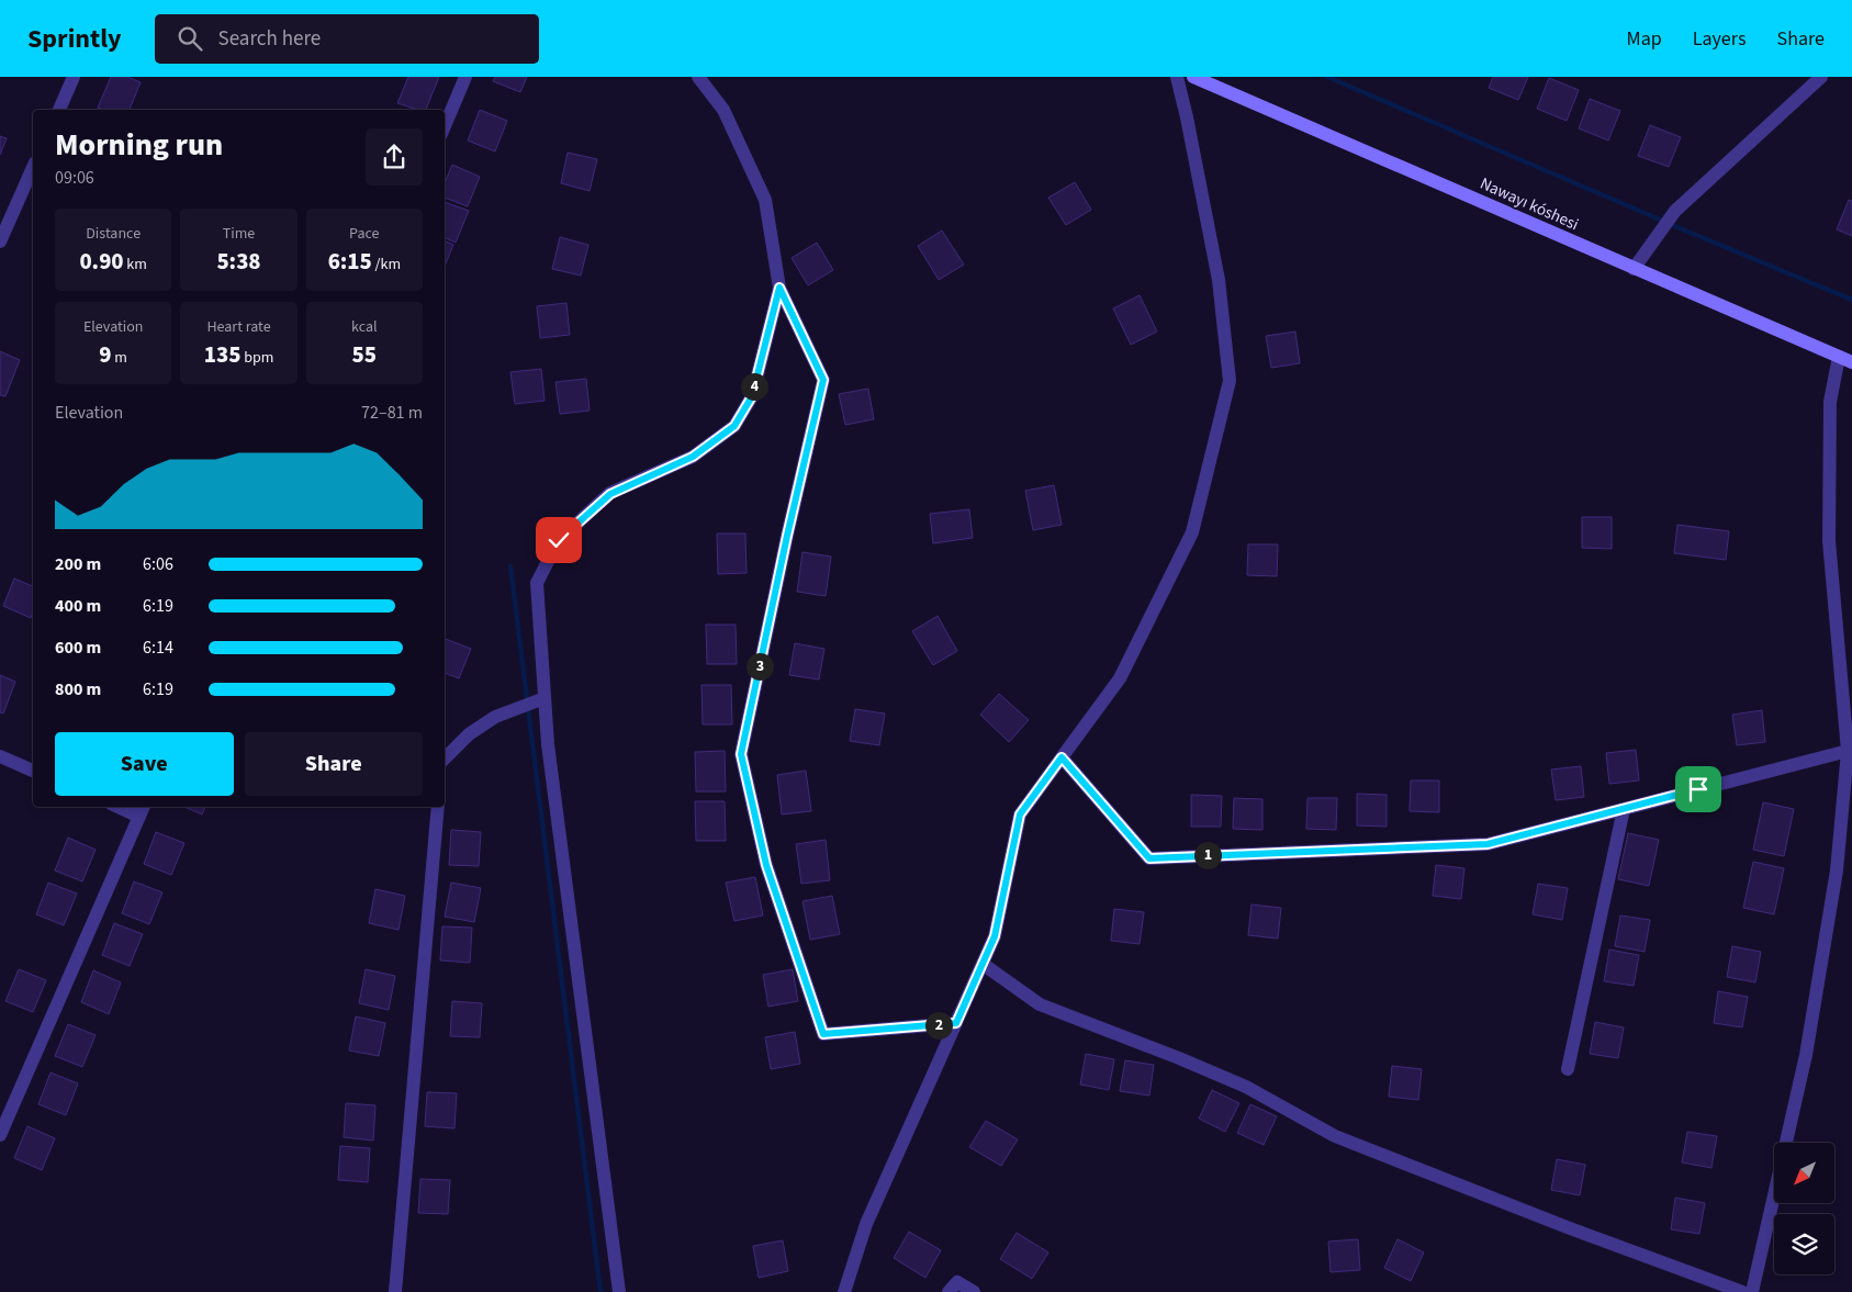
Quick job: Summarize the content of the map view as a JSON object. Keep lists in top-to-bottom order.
{
  "streets": {
    "main road": ["Nawayı kóshesi"]
  },
  "north": "bottom left",
  "page": {
    "header": "Sprintly",
    "search": "Search here",
    "nav": ["Map", "Layers", "Share"],
    "heading": ["Morning run", "09:06"],
    "stats": [
      ["Distance", "0.90 km"],
      ["Time", "5:38"],
      ["Pace", "6:15 /km"],
      ["Elevation", "9 m"],
      ["Heart rate", "135 bpm"],
      ["kcal", "55"]
    ],
    "pins": [
      "4",
      "3",
      "1",
      "2"
    ],
    "chart": ["Elevation", "72–81 m"],
    "list": [
      {
        "name": "200 m",
        "note": "6:06"
      },
      {
        "name": "400 m",
        "note": "6:19"
      },
      {
        "name": "600 m",
        "note": "6:14"
      },
      {
        "name": "800 m",
        "note": "6:19"
      }
    ],
    "buttons": ["Save", "Share"]
  }
}
